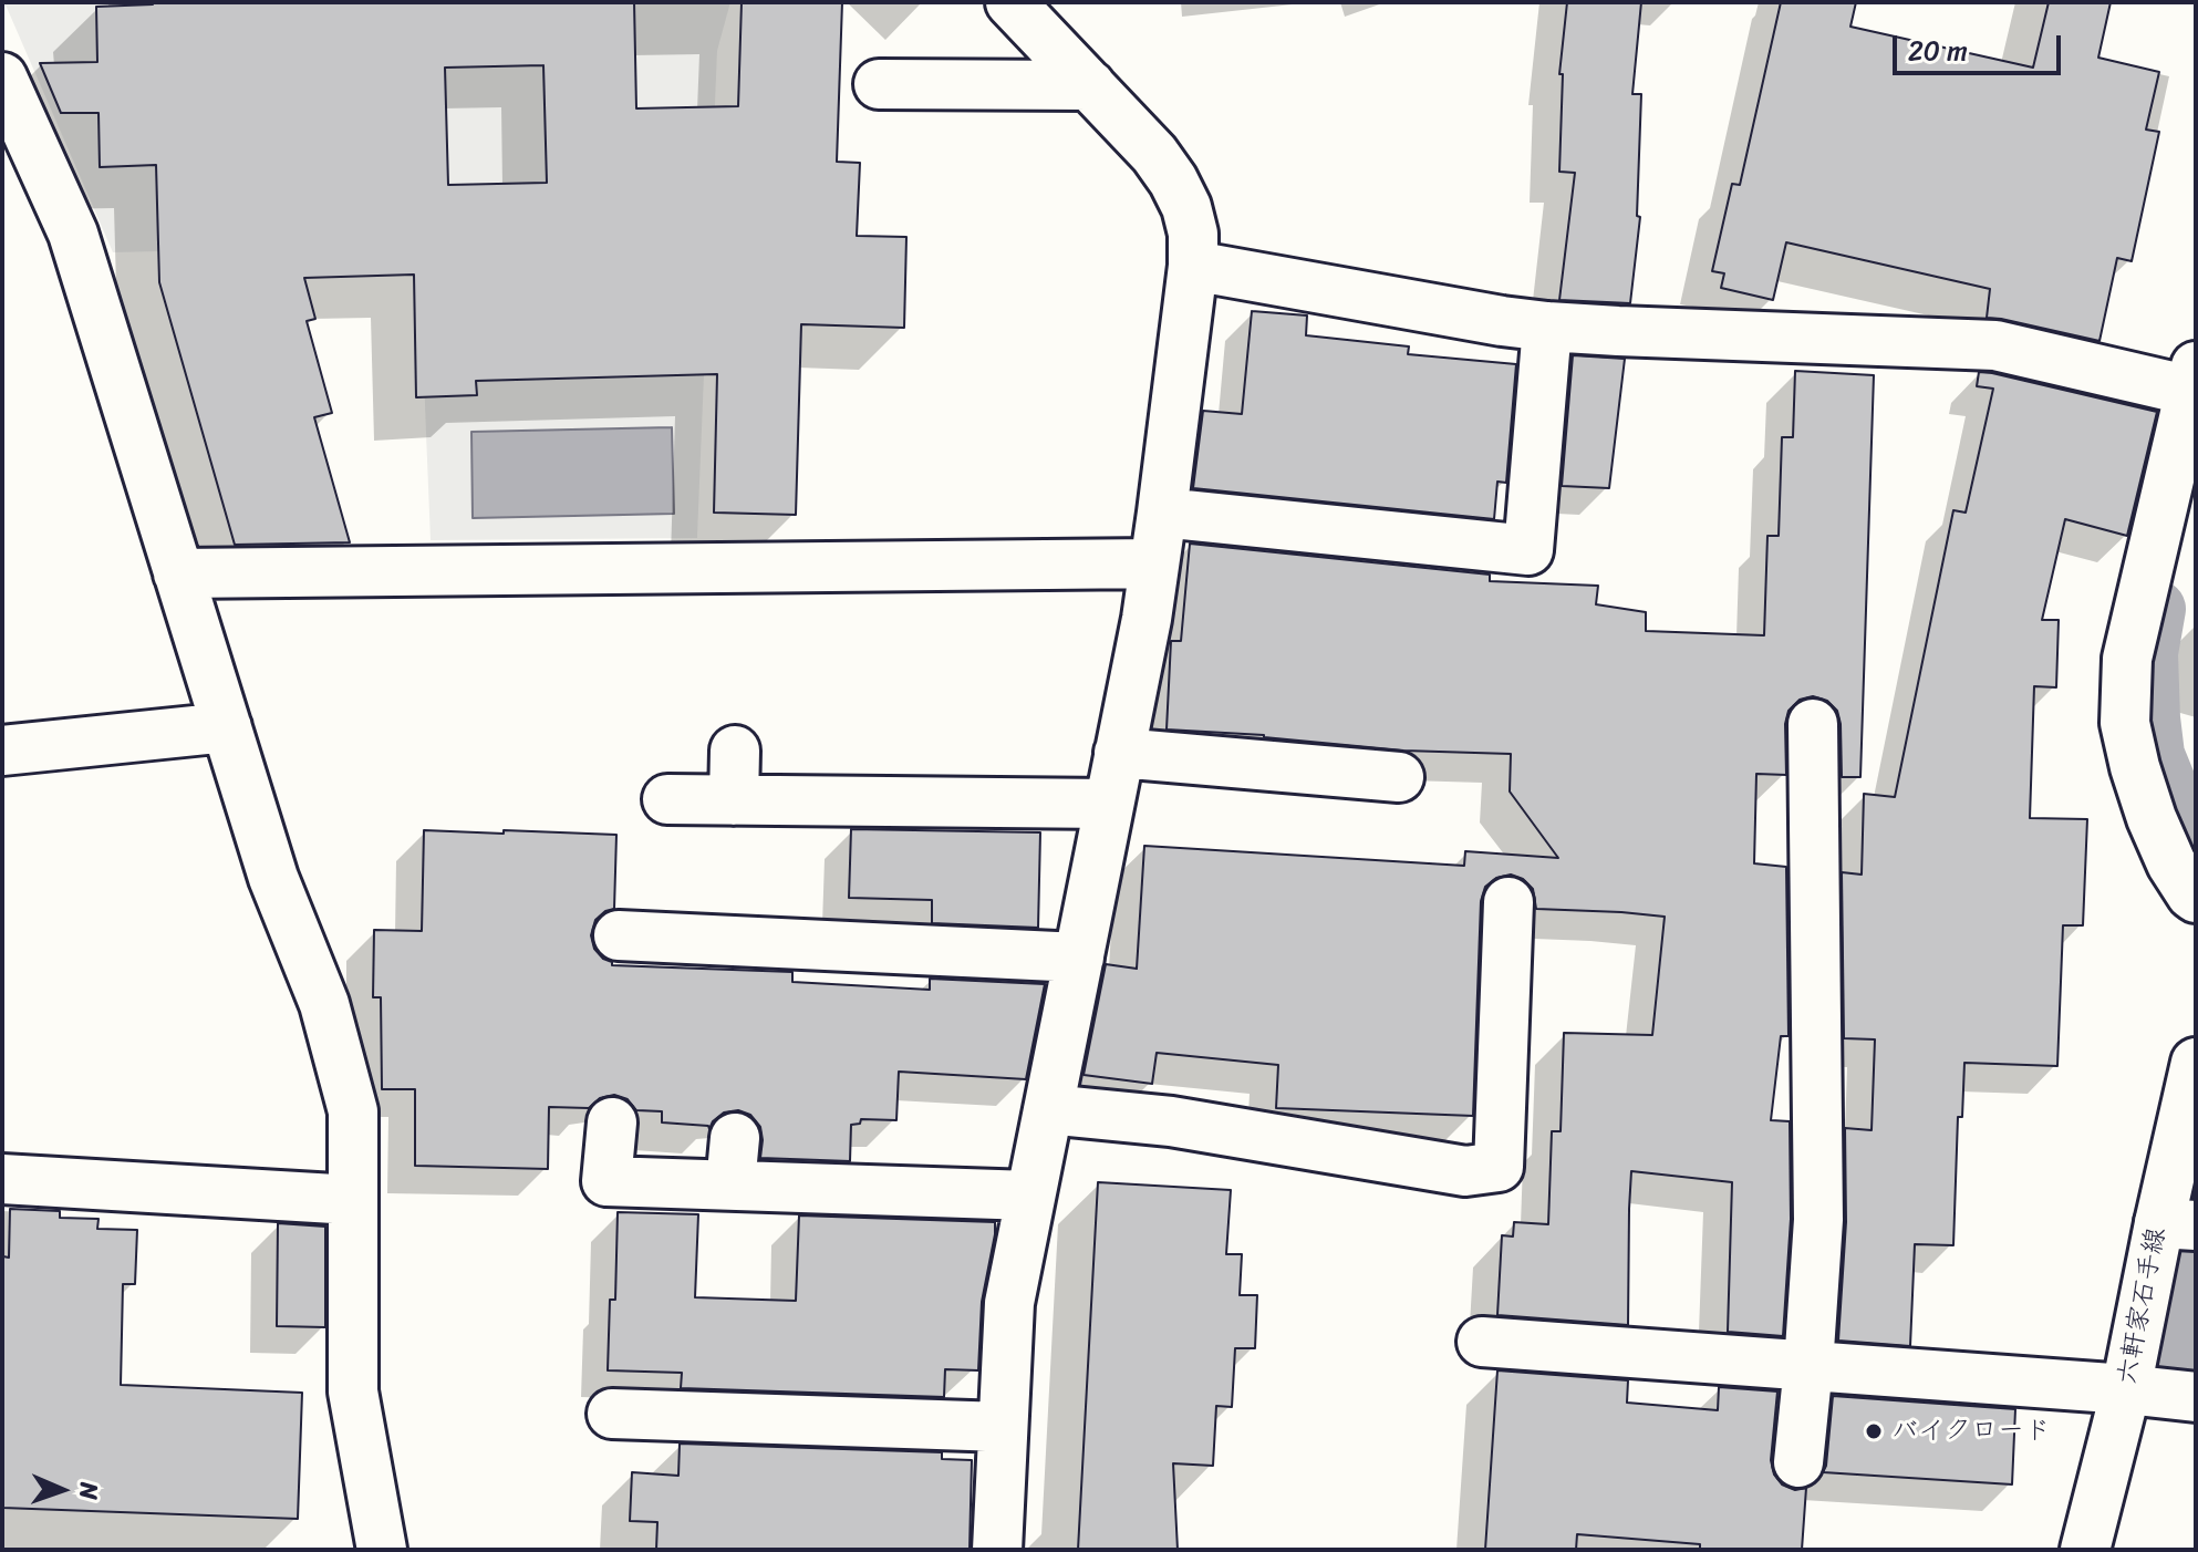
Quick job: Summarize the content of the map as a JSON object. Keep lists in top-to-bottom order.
{
  "streets": {
    "street": ["六軒家石手線"]
  },
  "places": ["バイクロード"],
  "scale_bar": "20 m",
  "north": "right"
}
